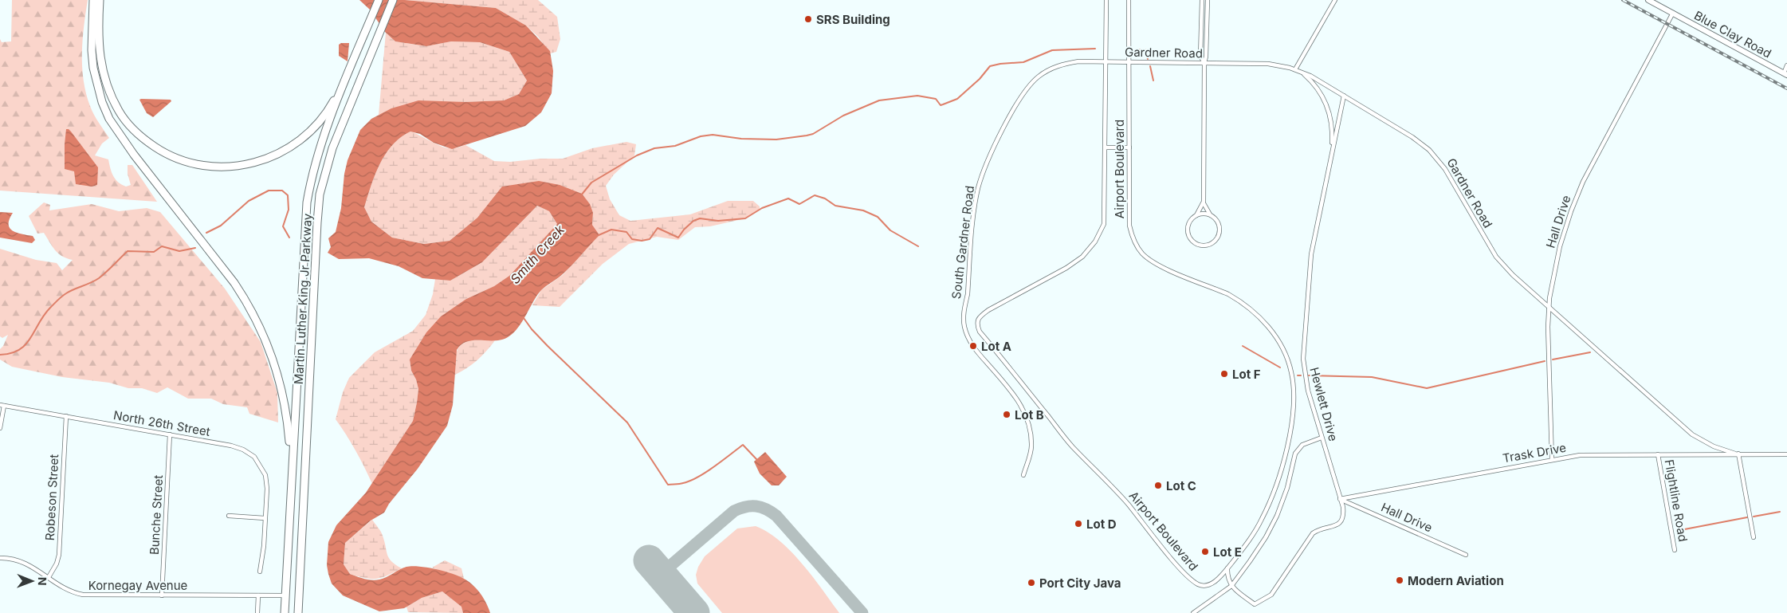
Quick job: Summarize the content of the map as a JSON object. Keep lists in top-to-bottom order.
{
  "streets": {
    "highway": ["Martin Luther King Jr Parkway"],
    "street": [
      "Blue Clay Road",
      "Gardner Road",
      "Airport Boulevard",
      "Hall Drive",
      "South Gardner Road",
      "Hewlett Drive",
      "North 26th Street",
      "Trask Drive",
      "Robeson Street",
      "Flightline Road",
      "Bunche Street",
      "Kornegay Avenue"
    ]
  },
  "crossings": [
    ["Blue Clay Road", "Hall Drive"],
    ["Gardner Road", "Airport Boulevard"],
    ["Gardner Road", "Hall Drive"],
    ["Gardner Road", "South Gardner Road"],
    ["Gardner Road", "Hewlett Drive"],
    ["Gardner Road", "Trask Drive"],
    ["Airport Boulevard", "South Gardner Road"],
    ["Hall Drive", "Hewlett Drive"],
    ["Hall Drive", "Trask Drive"],
    ["Martin Luther King Jr Parkway", "Kornegay Avenue"],
    ["Hewlett Drive", "Trask Drive"],
    ["North 26th Street", "Robeson Street"],
    ["North 26th Street", "Bunche Street"],
    ["Trask Drive", "Flightline Road"],
    ["Robeson Street", "Kornegay Avenue"],
    ["Bunche Street", "Kornegay Avenue"]
  ],
  "water": ["Smith Creek"],
  "places": [
    "SRS Building",
    "Lot A",
    "Lot F",
    "Lot B",
    "Lot C",
    "Lot D",
    "Lot E",
    "Modern Aviation",
    "Port City Java"
  ],
  "north": "right"
}
